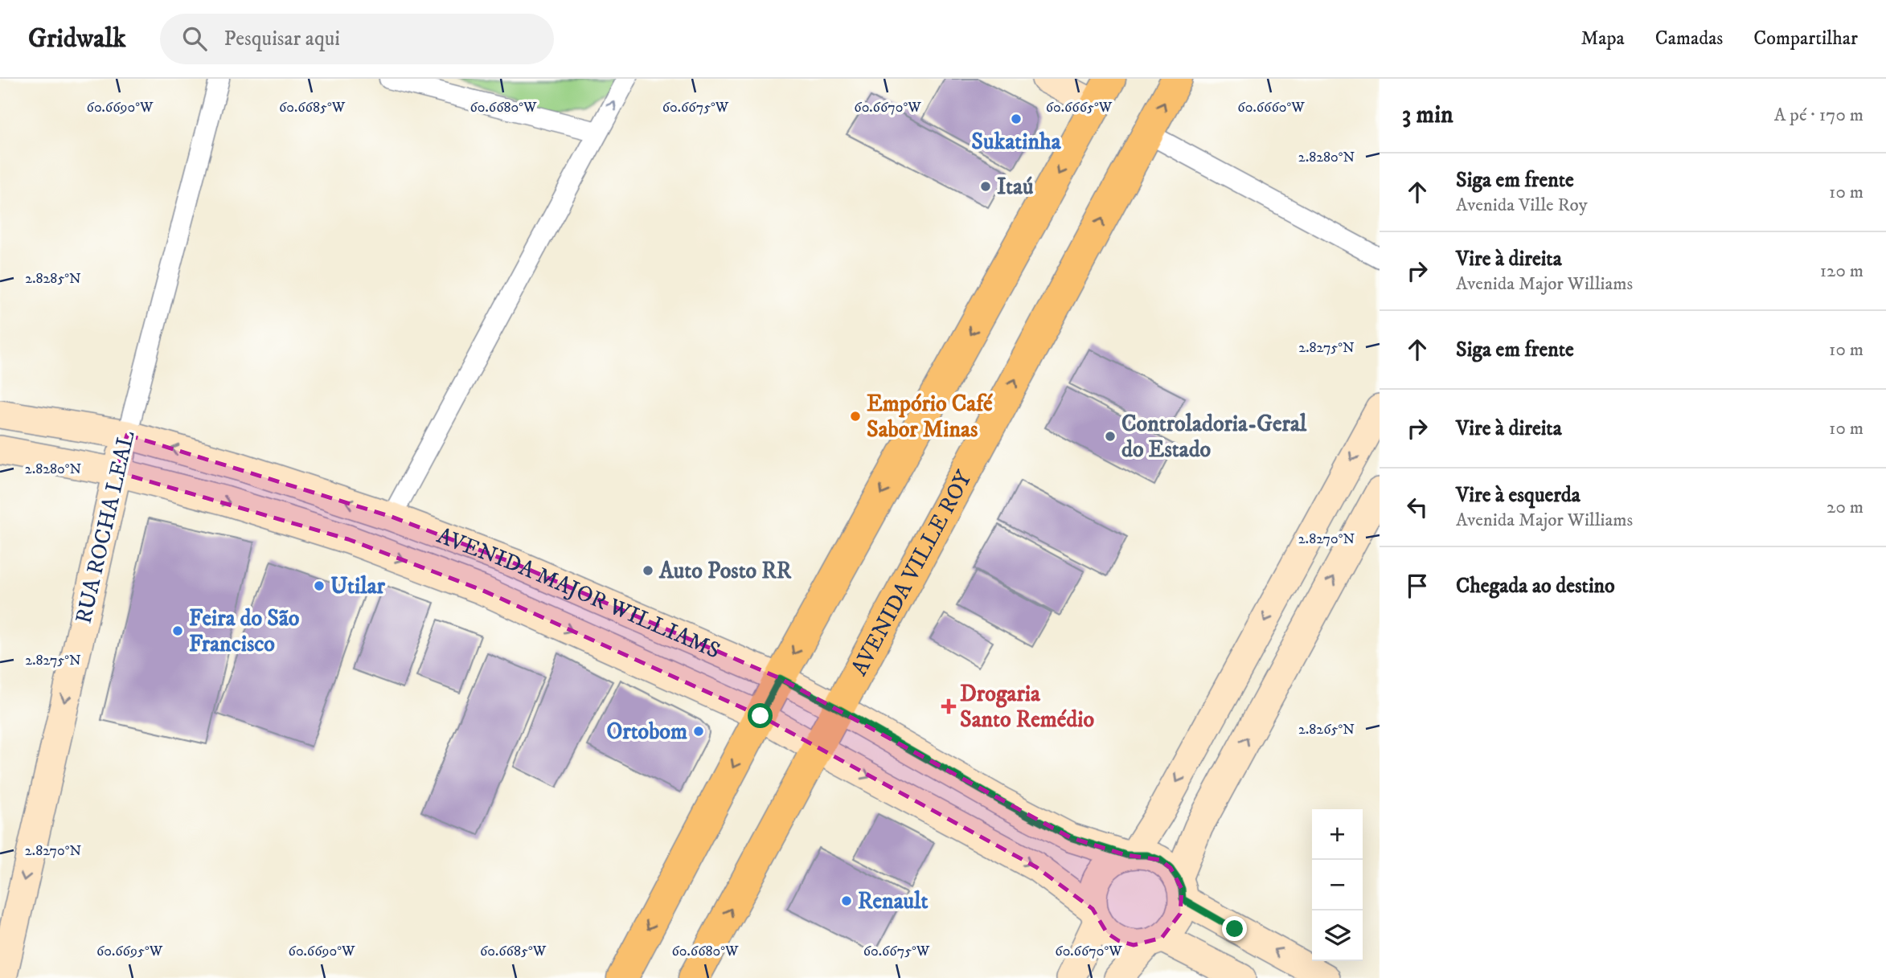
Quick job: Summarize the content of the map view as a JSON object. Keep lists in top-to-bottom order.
{
  "streets": {
    "main road": ["RUA ROCHA LEAL", "AVENIDA VILLE ROY", "AVENIDA MAJOR WILLIAMS"]
  },
  "crossings": [
    ["RUA ROCHA LEAL", "AVENIDA MAJOR WILLIAMS"],
    ["AVENIDA VILLE ROY", "AVENIDA MAJOR WILLIAMS"]
  ],
  "one_way": ["RUA ROCHA LEAL"],
  "places": {
    "other": [
      "Sukatinha",
      "Itaú",
      "Empório Café Sabor Minas",
      "Controladoria-Geral do Estado",
      "Auto Posto RR",
      "Utilar",
      "Feira do São Francisco",
      "Ortobom",
      "Renault"
    ],
    "health": ["Drogaria Santo Remédio"]
  },
  "page": {
    "header": "Gridwalk",
    "search": "Pesquisar aqui",
    "nav": ["Mapa", "Camadas", "Compartilhar"],
    "heading": ["3 min", "A pé · 170 m"],
    "list": [
      ["Siga em frente", "Avenida Ville Roy", "10 m"],
      ["Vire à direita", "Avenida Major Williams", "120 m"],
      ["Siga em frente", "10 m"],
      ["Vire à direita", "10 m"],
      ["Vire à esquerda", "Avenida Major Williams", "20 m"],
      "Chegada ao destino"
    ],
    "map_buttons": ["+", "−"]
  },
  "coordinates": [
    "60.6690°W",
    "60.6685°W",
    "60.6680°W",
    "60.6675°W",
    "60.6670°W",
    "60.6665°W",
    "60.6660°W",
    "2.8280°N",
    "2.8285°N",
    "2.8275°N",
    "2.8270°N",
    "2.8265°N",
    "60.6695°W"
  ]
}
